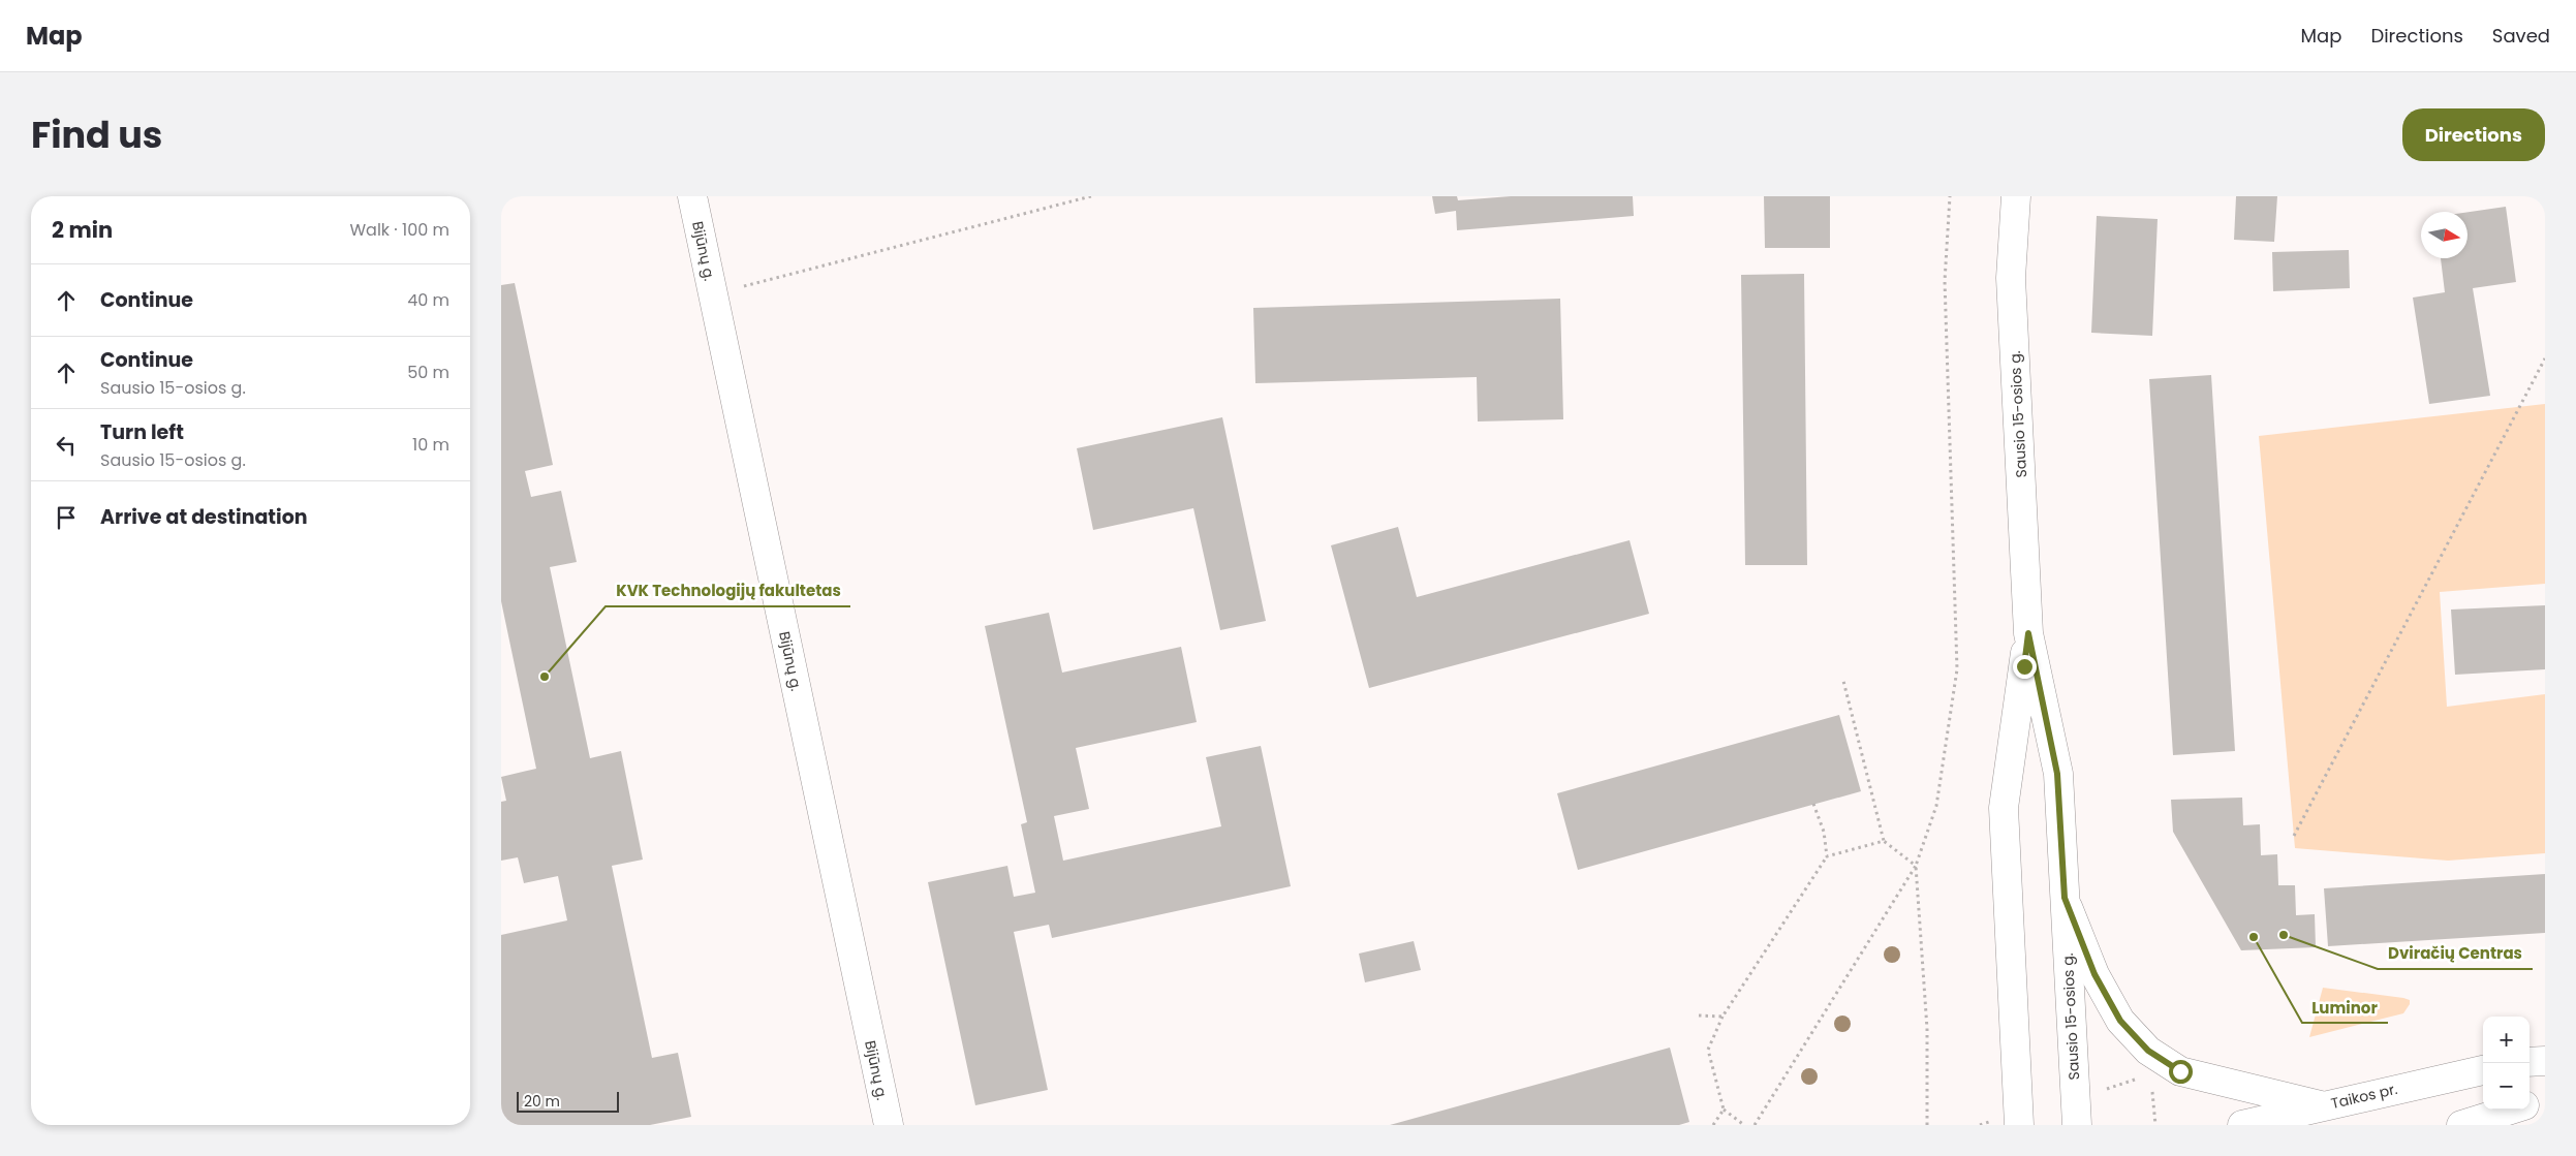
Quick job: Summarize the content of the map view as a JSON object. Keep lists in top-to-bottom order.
{
  "streets": {
    "street": ["Bijūnų g.", "Sausio 15-osios g.", "Taikos pr."]
  },
  "places": ["KVK Technologijų fakultetas", "Dviračių Centras", "Luminor"],
  "scale_bar": "20 m",
  "north": "right",
  "page": {
    "header": "Map",
    "nav": ["Map", "Directions", "Saved"],
    "title": "Find us",
    "buttons": "Directions",
    "heading": ["2 min", "Walk · 100 m"],
    "list": [
      ["Continue", "40 m"],
      ["Continue", "Sausio 15-osios g.", "50 m"],
      ["Turn left", "Sausio 15-osios g.", "10 m"],
      "Arrive at destination"
    ],
    "map_buttons": ["+", "−"],
    "scale": "20 m"
  }
}
